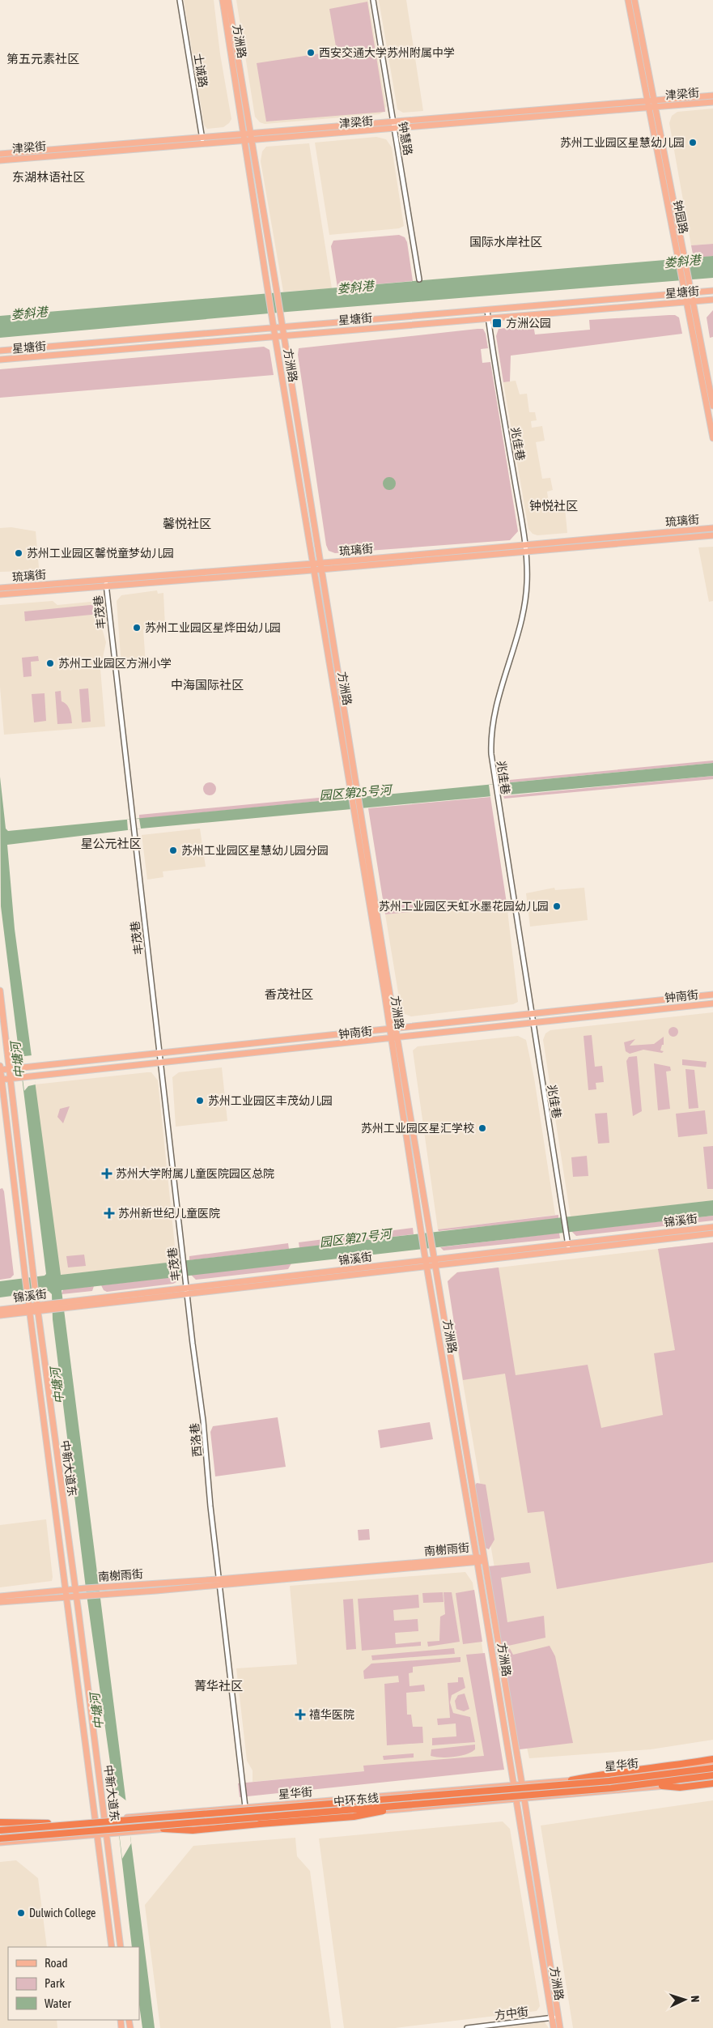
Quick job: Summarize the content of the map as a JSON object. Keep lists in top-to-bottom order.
{
  "streets": {
    "highway": ["中环东线"],
    "main road": [
      "方洲路",
      "津梁街",
      "钟园路",
      "星塘街",
      "琉璃街",
      "钟南街",
      "锦溪街",
      "中新大道东",
      "南榭雨街",
      "星华街"
    ],
    "street": [
      "士诚路",
      "钟慧路",
      "兆佳巷",
      "丰茂巷",
      "西洛巷",
      "方中街"
    ]
  },
  "crossings": [
    ["方洲路", "津梁街"],
    ["方洲路", "星塘街"],
    ["方洲路", "琉璃街"],
    ["方洲路", "钟南街"],
    ["方洲路", "锦溪街"],
    ["方洲路", "南榭雨街"],
    ["方洲路", "星华街"],
    ["方洲路", "方中街"],
    ["士诚路", "津梁街"],
    ["津梁街", "钟慧路"],
    ["津梁街", "钟园路"],
    ["钟园路", "星塘街"],
    ["星塘街", "兆佳巷"],
    ["兆佳巷", "琉璃街"],
    ["兆佳巷", "钟南街"],
    ["兆佳巷", "锦溪街"],
    ["琉璃街", "丰茂巷"],
    ["丰茂巷", "钟南街"],
    ["丰茂巷", "锦溪街"],
    ["丰茂巷", "西洛巷"],
    ["钟南街", "中新大道东"],
    ["锦溪街", "西洛巷"],
    ["锦溪街", "中新大道东"],
    ["西洛巷", "南榭雨街"],
    ["西洛巷", "星华街"],
    ["中新大道东", "南榭雨街"],
    ["中新大道东", "星华街"]
  ],
  "districts": [
    "第五元素社区",
    "东湖林语社区",
    "国际水岸社区",
    "钟悦社区",
    "馨悦社区",
    "中海国际社区",
    "星公元社区",
    "香茂社区",
    "菁华社区"
  ],
  "water": [
    "娄斜港",
    "园区第25号河",
    "中塘河",
    "园区第27号河"
  ],
  "places": {
    "other": [
      "西安交通大学苏州附属中学",
      "苏州工业园区星慧幼儿园",
      "苏州工业园区馨悦童梦幼儿园",
      "苏州工业园区星烨田幼儿园",
      "苏州工业园区方洲小学",
      "苏州工业园区星慧幼儿园分园",
      "苏州工业园区天虹水墨花园幼儿园",
      "苏州工业园区丰茂幼儿园",
      "苏州工业园区星汇学校",
      "Dulwich College"
    ],
    "transit": ["方洲公园"],
    "health": ["苏州大学附属儿童医院园区总院", "苏州新世纪儿童医院", "禧华医院"]
  },
  "legend": ["Road", "Park", "Water"],
  "north": "right"
}
